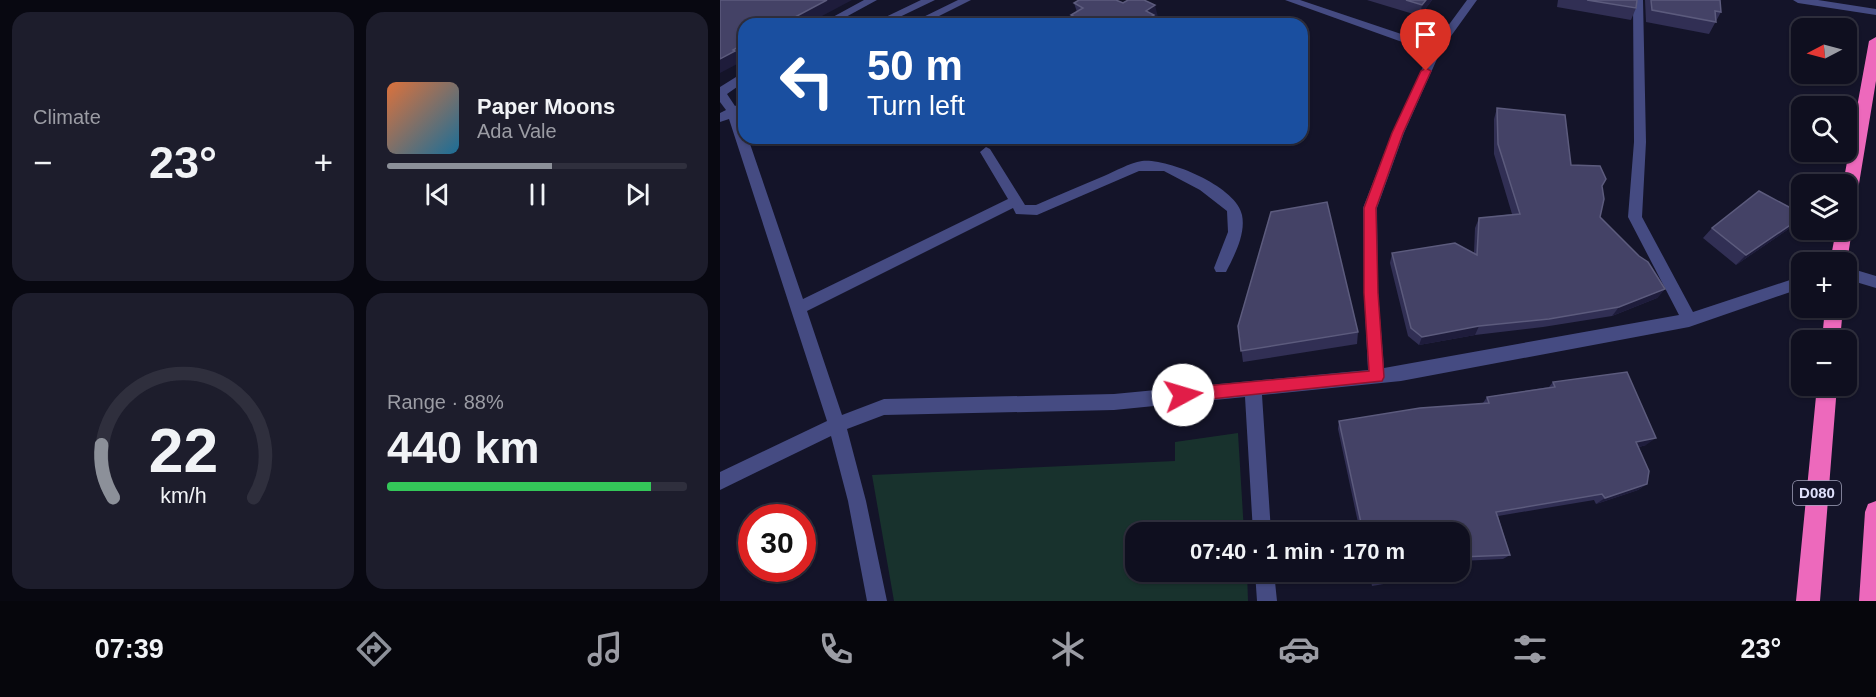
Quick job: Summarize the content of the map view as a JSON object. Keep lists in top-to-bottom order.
{
  "streets": {
    "highway": ["D080"]
  },
  "north": "left",
  "page": {
    "tile": [
      "Climate",
      ["Range · 88%", "440 km"]
    ],
    "map_buttons": ["+", "−"],
    "turn": ["50 m", "Turn left"],
    "song": ["Paper Moons", "Ada Vale"],
    "heat": ["−", "23°", "+"],
    "limit": "30",
    "trip": "07:40 · 1 min · 170 m",
    "tabs": ["07:39", "23°"],
    "gauge": ["22", "km/h"]
  }
}
